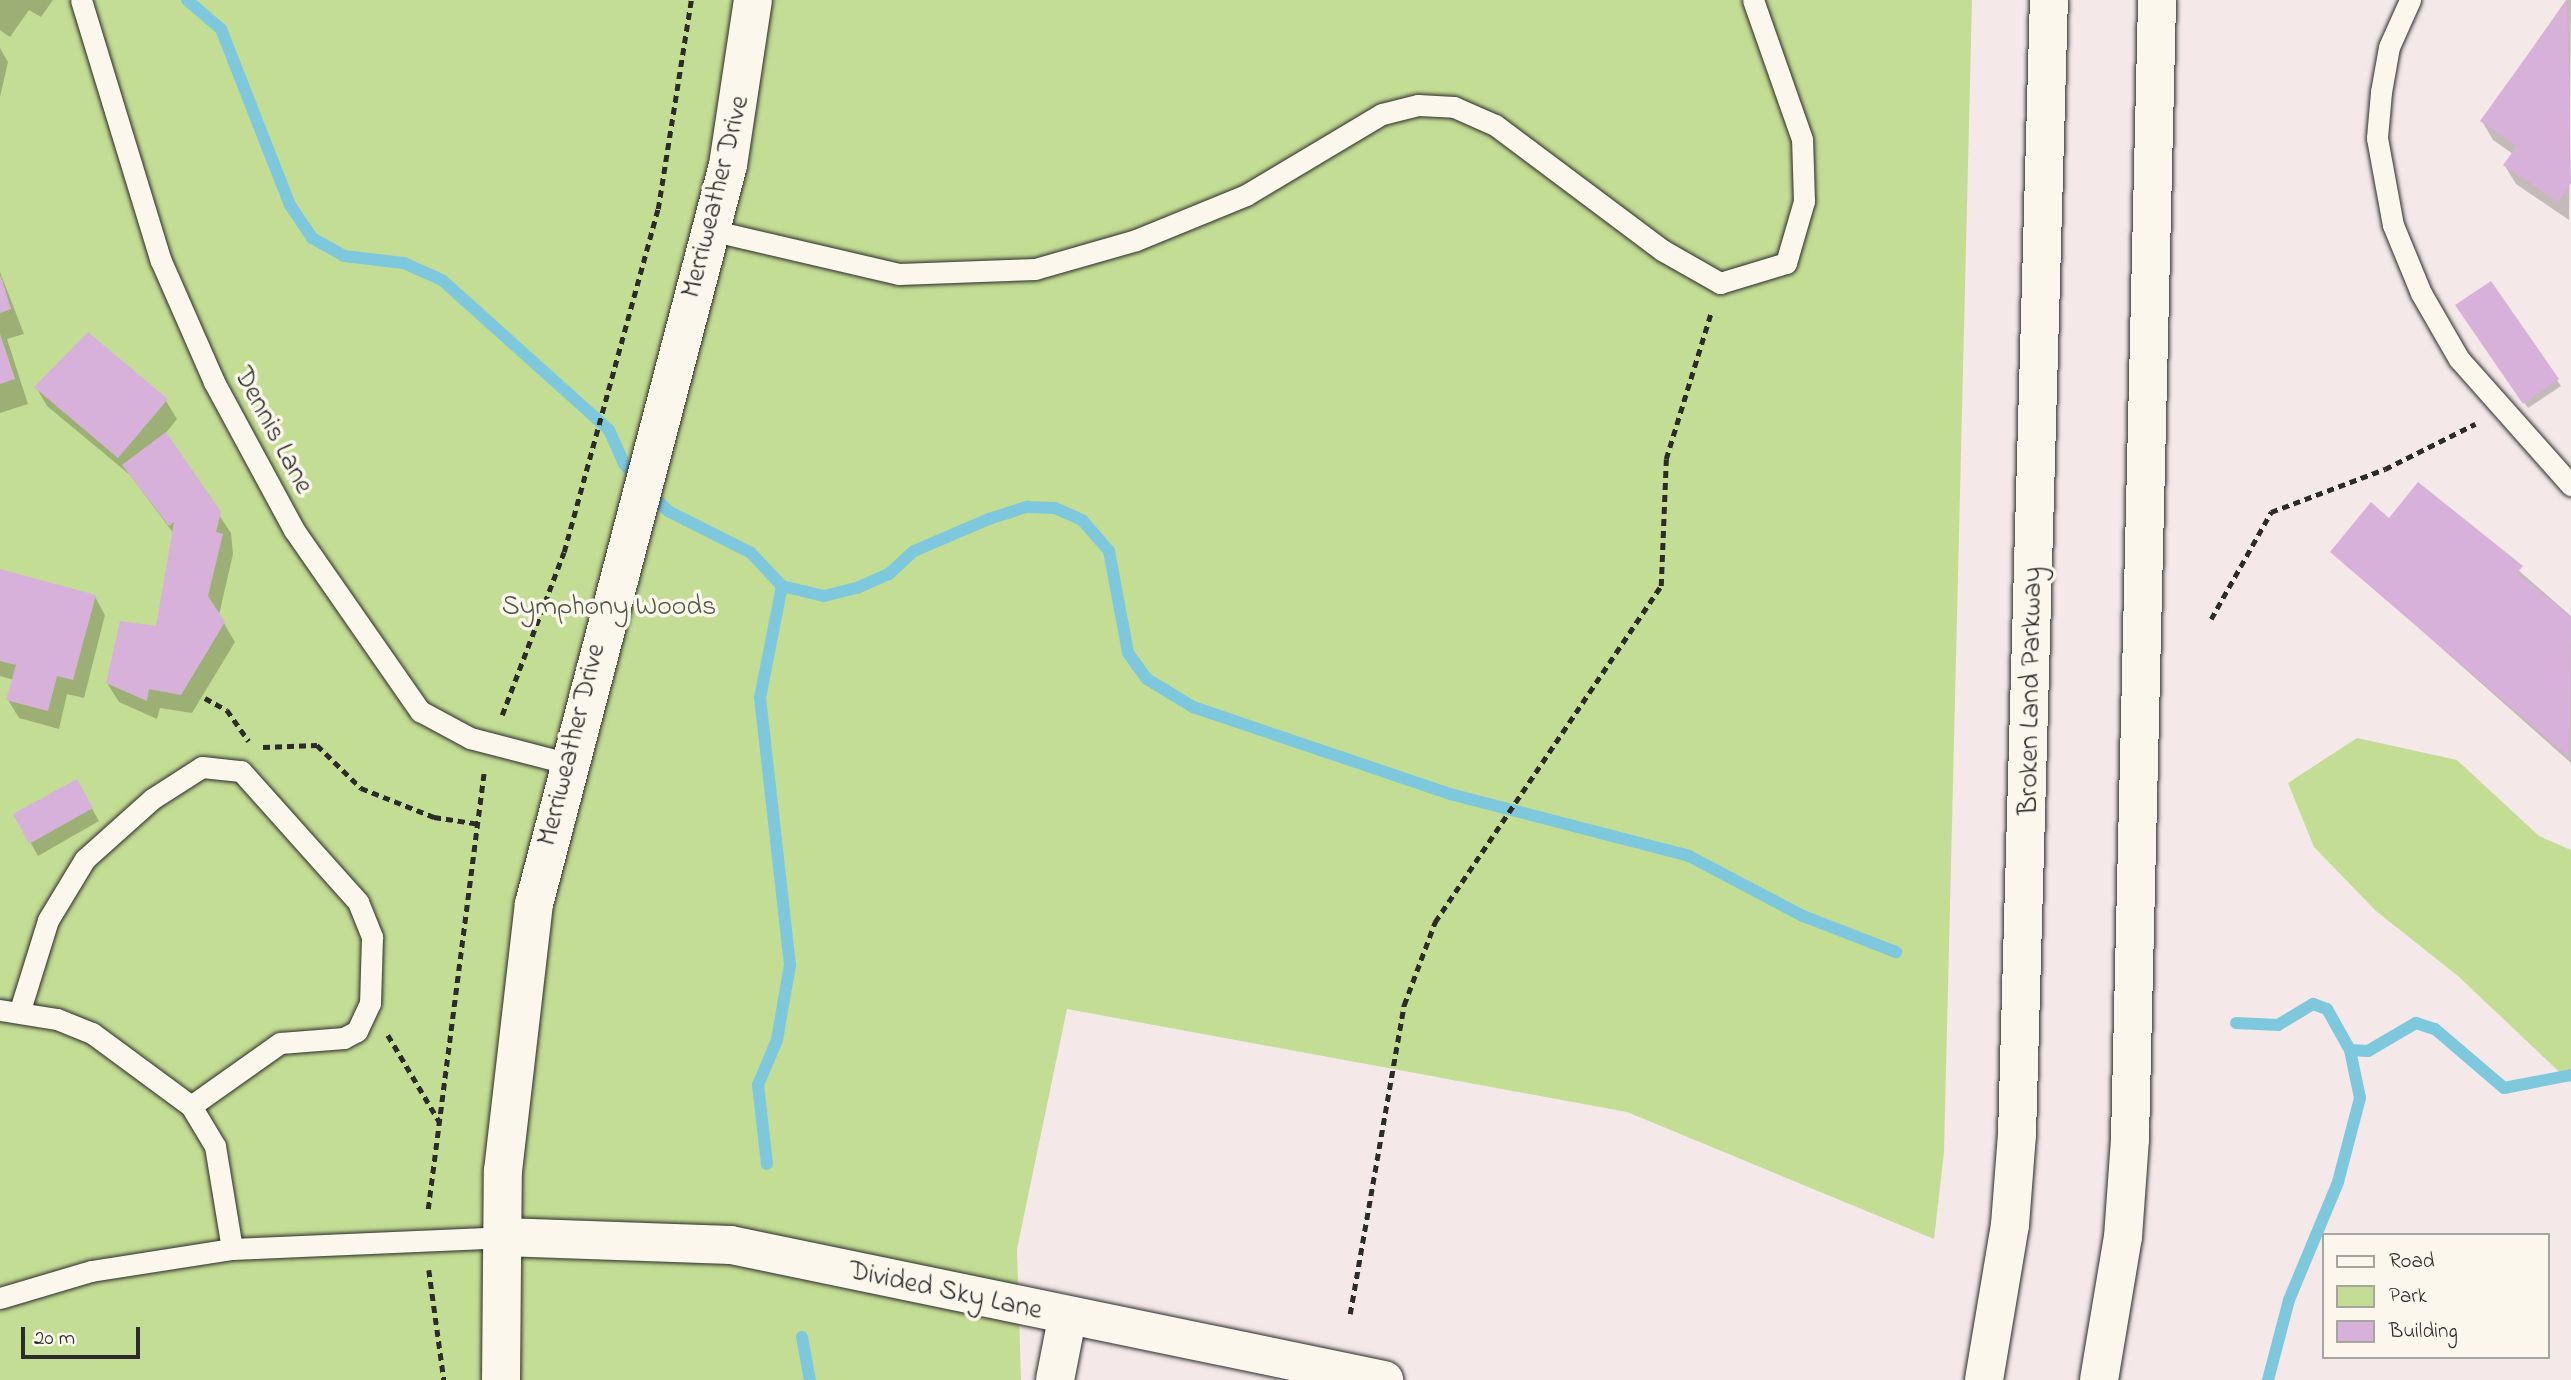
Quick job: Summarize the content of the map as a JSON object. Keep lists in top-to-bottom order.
{
  "streets": {
    "main road": ["Merriweather Drive", "Broken Land Parkway", "Divided Sky Lane"],
    "lane": ["Dennis Lane"]
  },
  "crossings": [
    ["Merriweather Drive", "Dennis Lane"],
    ["Merriweather Drive", "Divided Sky Lane"]
  ],
  "parks": ["Symphony Woods"],
  "legend": ["Road", "Park", "Building"],
  "scale_bar": "20 m"
}
